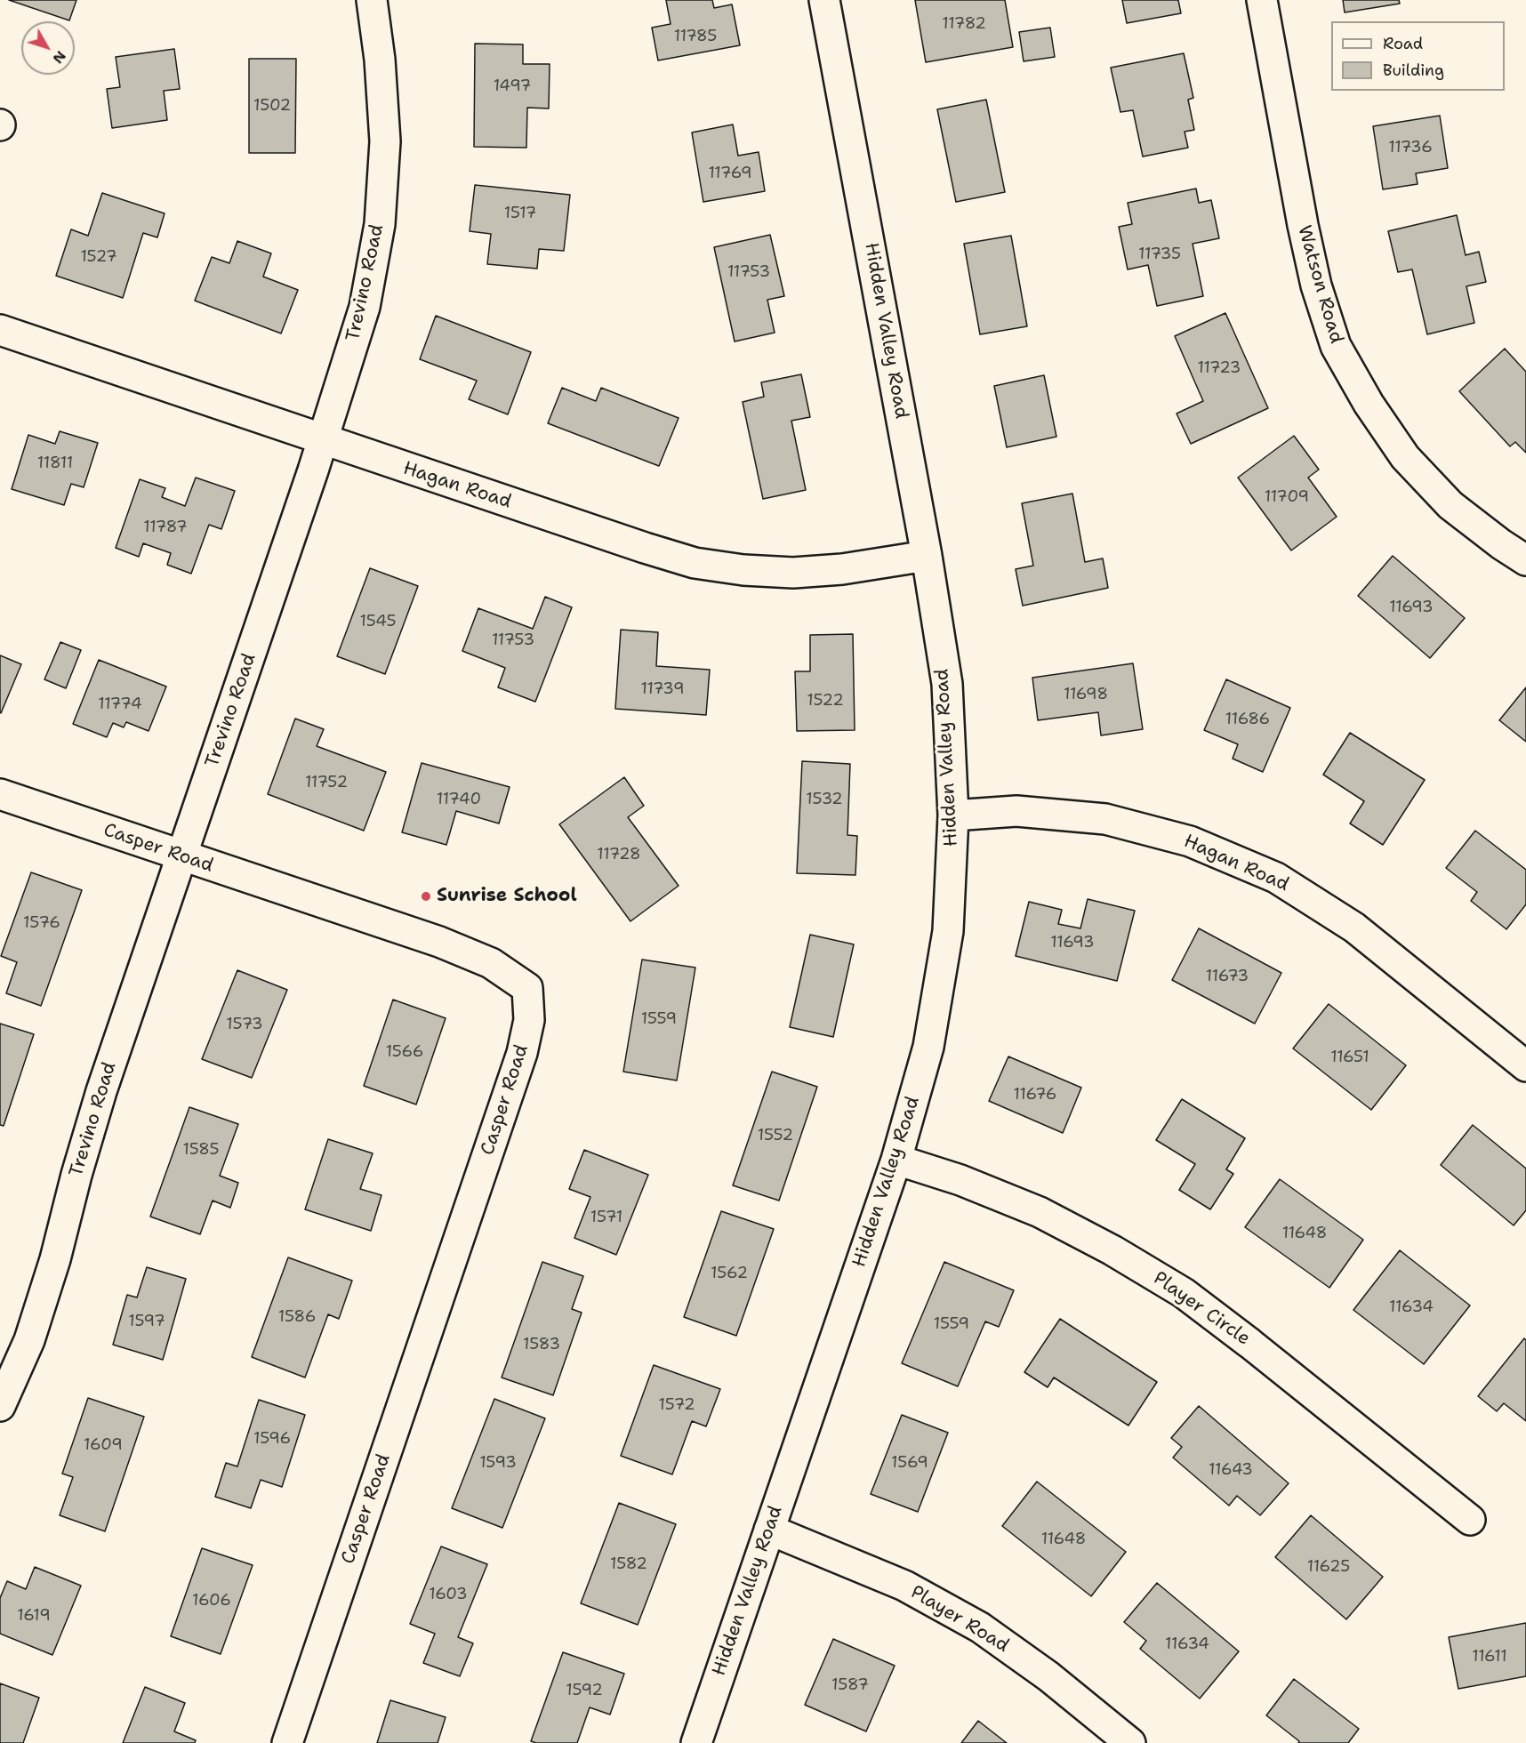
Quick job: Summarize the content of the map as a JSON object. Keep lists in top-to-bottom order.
{
  "streets": {
    "street": [
      "Trevino Road",
      "Watson Road",
      "Hidden Valley Road",
      "Hagan Road",
      "Casper Road",
      "Player Circle",
      "Player Road"
    ]
  },
  "crossings": [
    ["Trevino Road", "Hagan Road"],
    ["Trevino Road", "Casper Road"],
    ["Hidden Valley Road", "Hagan Road"],
    ["Hidden Valley Road", "Player Circle"],
    ["Hidden Valley Road", "Player Road"]
  ],
  "places": ["Sunrise School"],
  "house_numbers": [
    "11782",
    "11785",
    "1497",
    "1502",
    "11736",
    "11769",
    "1517",
    "11735",
    "1527",
    "11753",
    "11723",
    "11811",
    "11709",
    "11787",
    "11693",
    "1545",
    "11753",
    "11739",
    "11698",
    "1522",
    "11774",
    "11686",
    "11752",
    "11740",
    "1532",
    "11728",
    "1576",
    "11693",
    "11673",
    "1559",
    "1573",
    "1566",
    "11651",
    "11676",
    "1552",
    "1585",
    "1571",
    "11648",
    "1562",
    "11634",
    "1586",
    "1597",
    "1559",
    "1583",
    "1572",
    "1596",
    "1609",
    "1593",
    "1569",
    "11643",
    "11648",
    "1582",
    "11625",
    "1603",
    "1606",
    "1619",
    "11634",
    "11611",
    "1587",
    "1592"
  ],
  "legend": ["Road", "Building"],
  "north": "bottom right"
}
